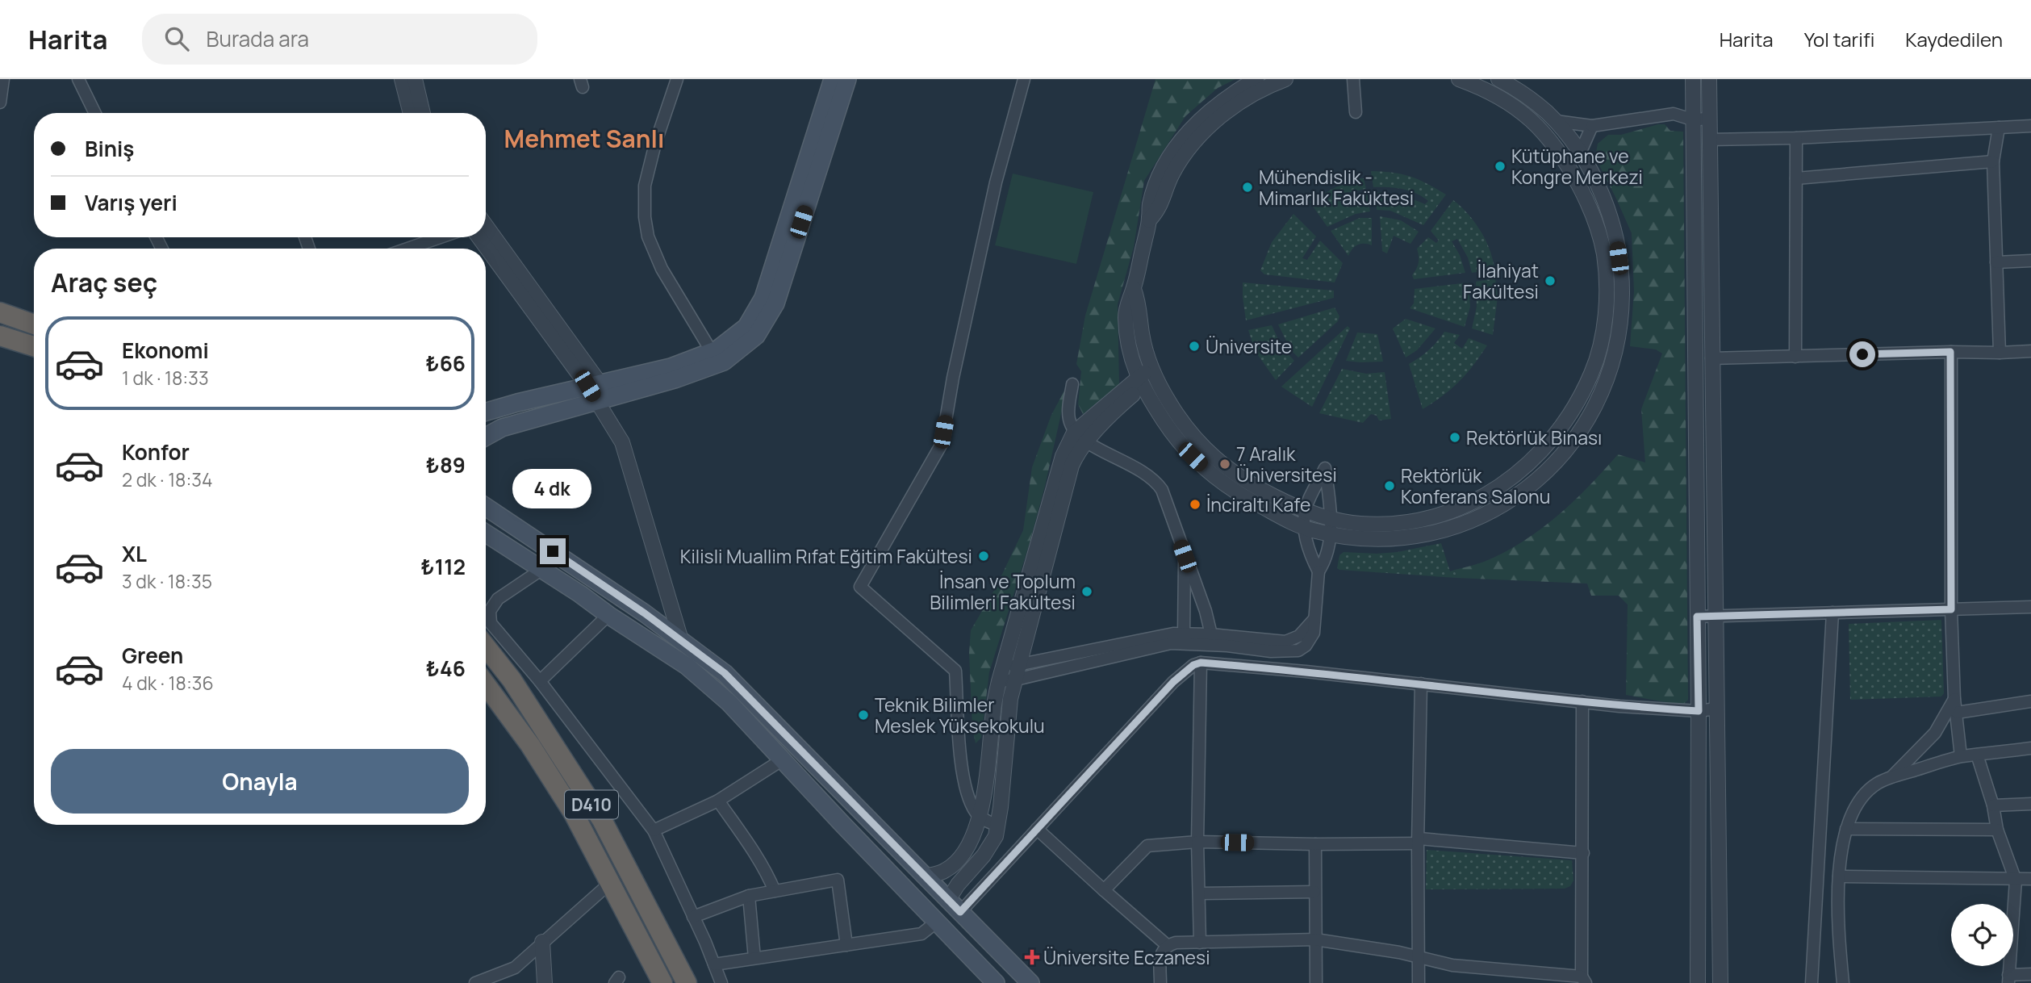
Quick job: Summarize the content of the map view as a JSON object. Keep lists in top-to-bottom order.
{
  "streets": {
    "highway": ["D410"]
  },
  "districts": ["Mehmet Sanlı"],
  "places": {
    "other": [
      "Kütüphane ve Kongre Merkezi",
      "Mühendislik - Mimarlık Faküktesi",
      "İlahiyat Fakültesi",
      "Üniversite",
      "Rektörlük Binası",
      "7 Aralık Üniversitesi",
      "Rektörlük Konferans Salonu",
      "İnciraltı Kafe",
      "Kilisli Muallim Rıfat Eğitim Fakültesi",
      "İnsan ve Toplum Bilimleri Fakültesi",
      "Teknik Bilimler Meslek Yüksekokulu"
    ],
    "health": ["Üniversite Eczanesi"]
  },
  "page": {
    "header": "Harita",
    "search": "Burada ara",
    "nav": ["Harita", "Yol tarifi", "Kaydedilen"],
    "banner": ["Biniş", "Varış yeri"],
    "heading": "Araç seç",
    "list": [
      {
        "name": "Ekonomi",
        "note": "1 dk · 18:33",
        "value": "₺66"
      },
      {
        "name": "Konfor",
        "note": "2 dk · 18:34",
        "value": "₺89"
      },
      {
        "name": "XL",
        "note": "3 dk · 18:35",
        "value": "₺112"
      },
      {
        "name": "Green",
        "note": "4 dk · 18:36",
        "value": "₺46"
      }
    ],
    "bubble": "4 dk",
    "buttons": "Onayla"
  }
}
